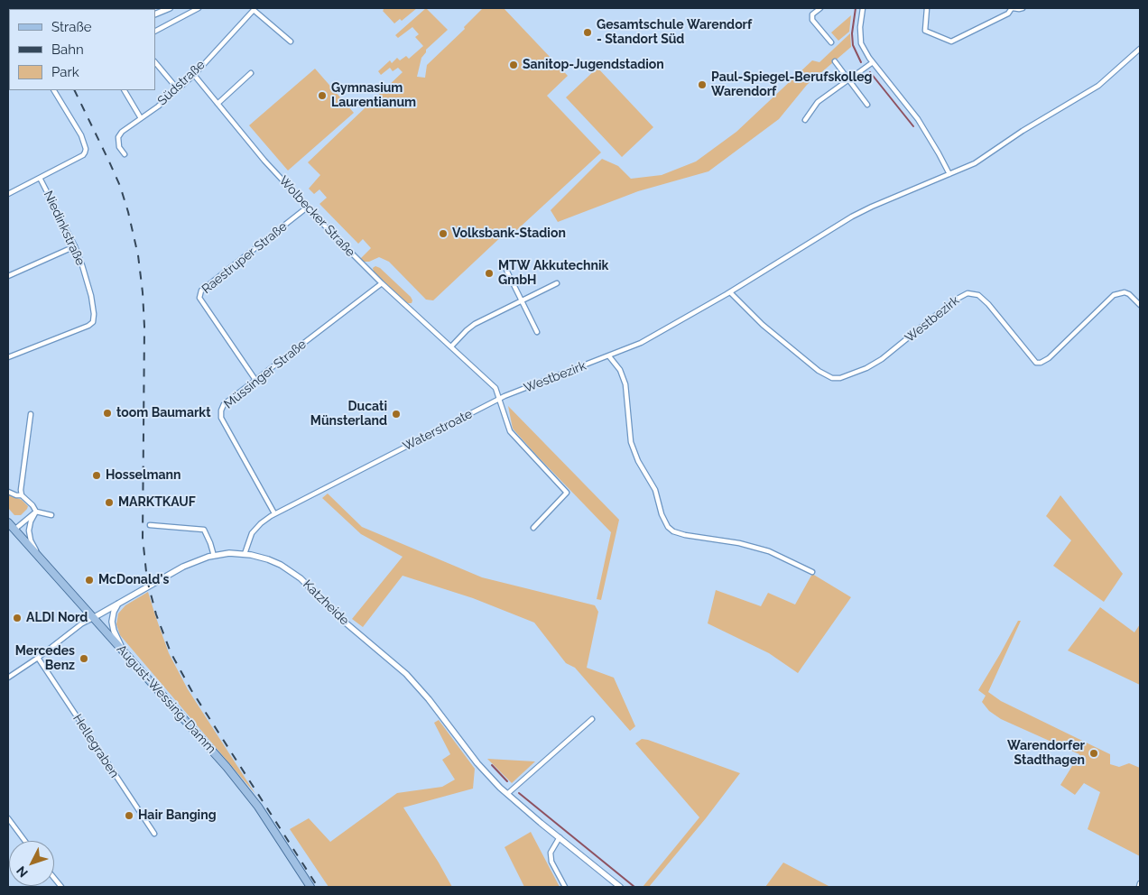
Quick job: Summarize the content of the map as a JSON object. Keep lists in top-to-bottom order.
{
  "streets": {
    "main road": ["August-Wessing-Damm"],
    "street": [
      "Südstraße",
      "Wolbecker Straße",
      "Niedinkstraße",
      "Raestruper Straße",
      "Westbezirk",
      "Müssinger Straße",
      "Waterstroate",
      "Katzheide",
      "Hellegraben"
    ]
  },
  "crossings": [
    ["Südstraße", "Wolbecker Straße"],
    ["Wolbecker Straße", "Raestruper Straße"],
    ["Wolbecker Straße", "Westbezirk"],
    ["Wolbecker Straße", "Müssinger Straße"],
    ["Wolbecker Straße", "Waterstroate"],
    ["Raestruper Straße", "Müssinger Straße"],
    ["Westbezirk", "Waterstroate"],
    ["Müssinger Straße", "Waterstroate"],
    ["Waterstroate", "Katzheide"],
    ["Katzheide", "August-Wessing-Damm"]
  ],
  "places": [
    "Gesamtschule Warendorf - Standort Süd",
    "Sanitop-Jugendstadion",
    "Paul-Spiegel-Berufskolleg Warendorf",
    "Gymnasium Laurentianum",
    "Volksbank-Stadion",
    "MTW Akkutechnik GmbH",
    "toom Baumarkt",
    "Ducati Münsterland",
    "Hosselmann",
    "MARKTKAUF",
    "McDonald's",
    "ALDI Nord",
    "Mercedes Benz",
    "Warendorfer Stadthagen",
    "Hair Banging"
  ],
  "legend": ["Straße", "Bahn", "Park"],
  "north": "bottom left"
}
